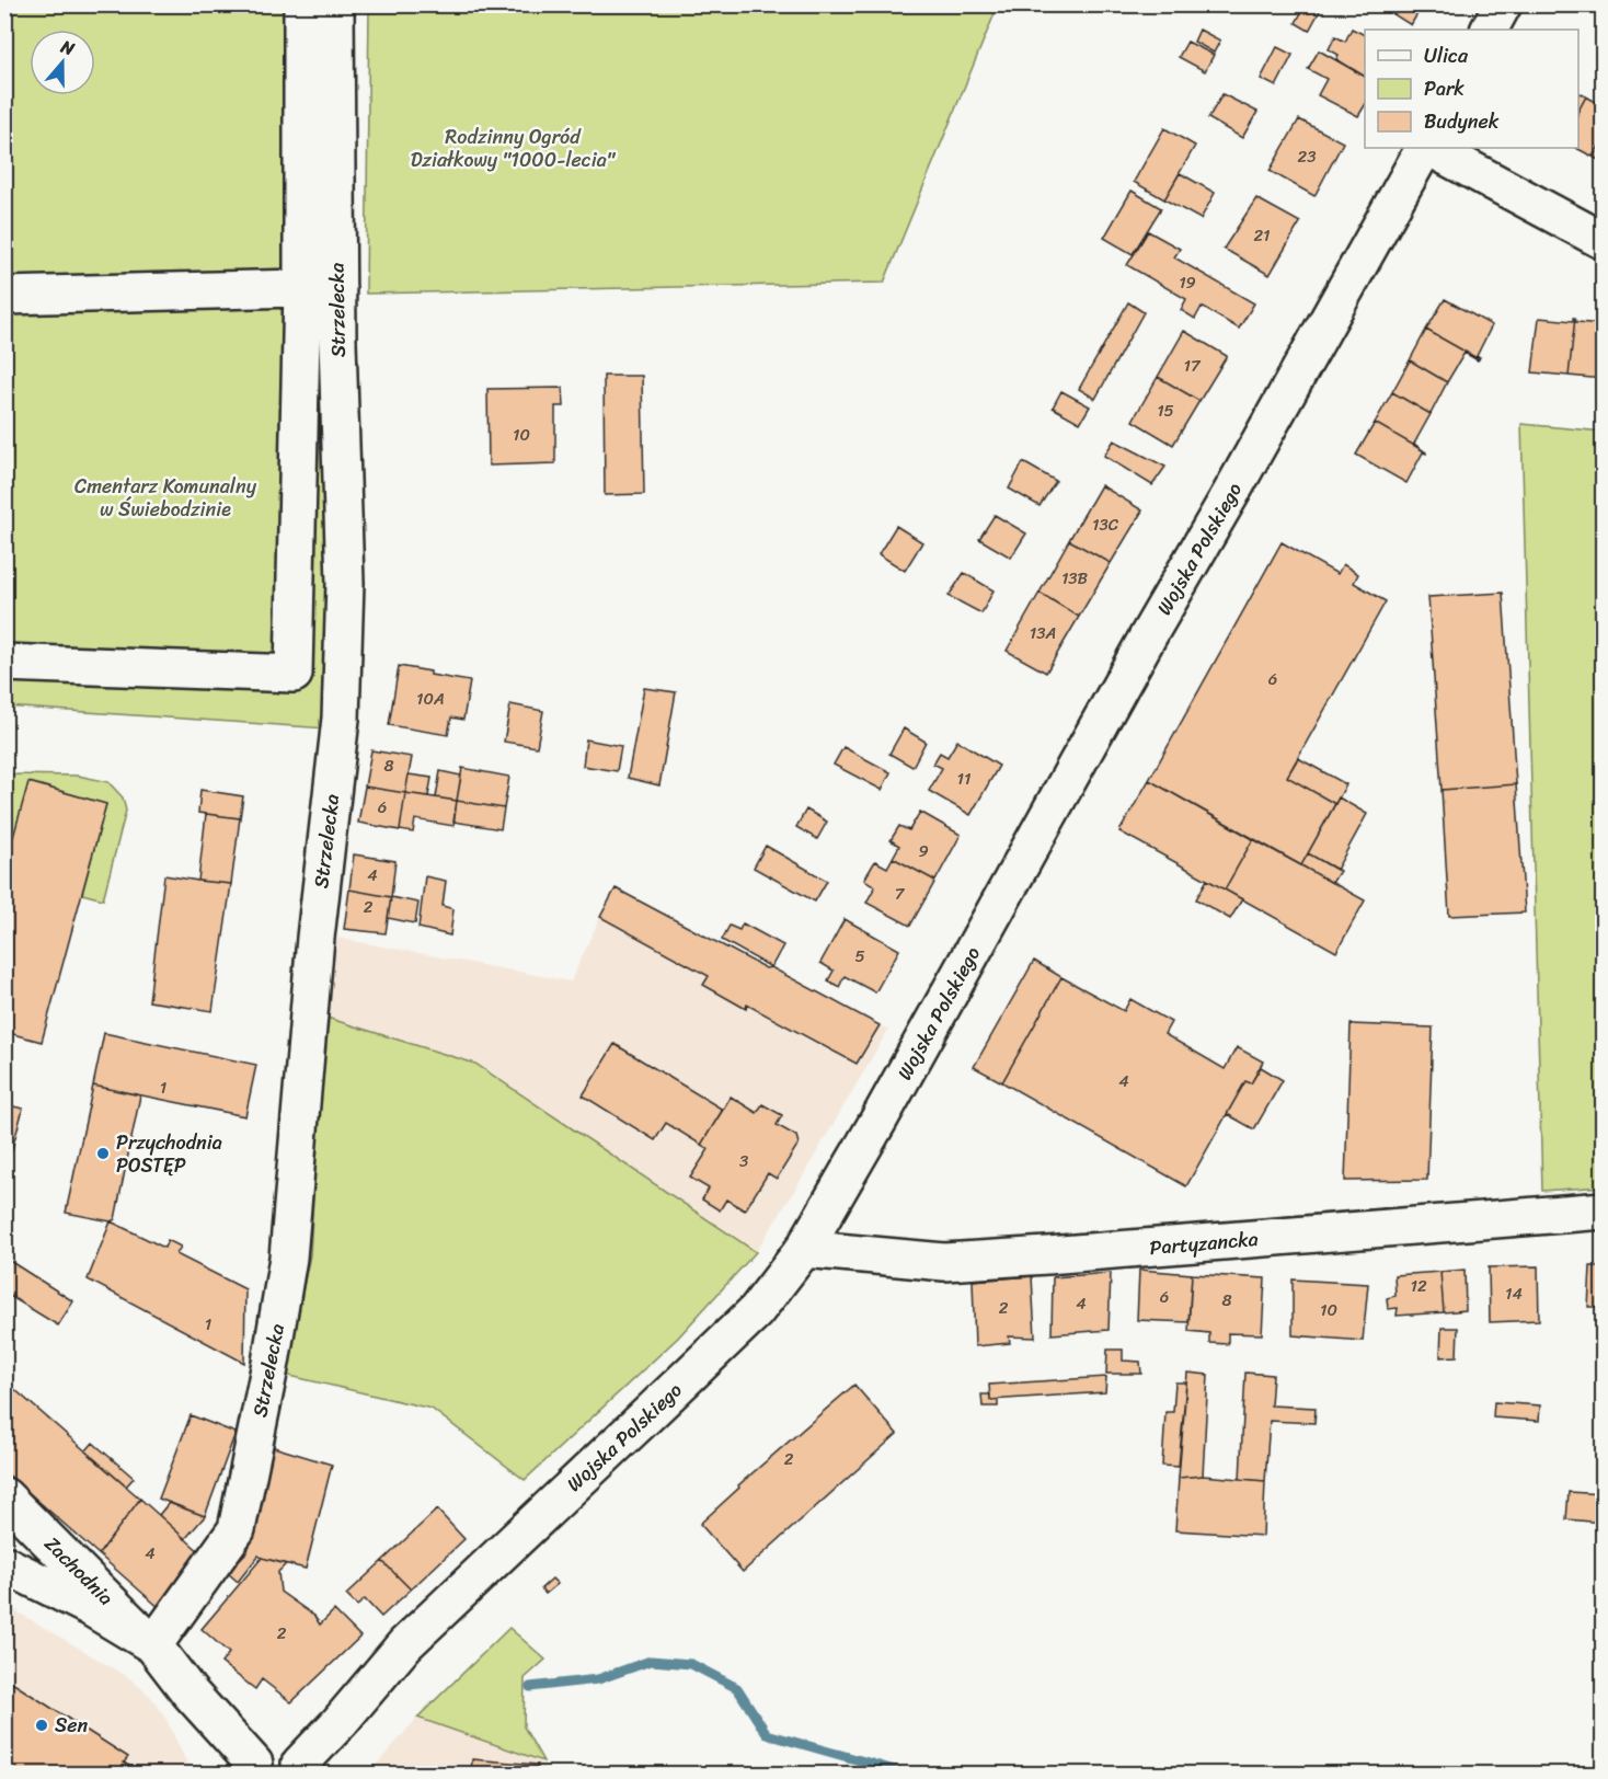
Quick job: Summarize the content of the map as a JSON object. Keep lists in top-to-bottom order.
{
  "streets": {
    "street": [
      "Strzelecka",
      "Wojska Polskiego",
      "Partyzancka",
      "Zachodnia"
    ]
  },
  "crossings": [
    ["Strzelecka", "Zachodnia"],
    ["Wojska Polskiego", "Partyzancka"]
  ],
  "parks": ["Rodzinny Ogród Działkowy \"1000-lecia\"", "Cmentarz Komunalny w Świebodzinie"],
  "places": ["Przychodnia POSTĘP", "Sen"],
  "house_numbers": [
    "23",
    "21",
    "19",
    "17",
    "15",
    "10",
    "13C",
    "13B",
    "13A",
    "6",
    "10A",
    "8",
    "11",
    "6",
    "9",
    "4",
    "7",
    "2",
    "5",
    "4",
    "1",
    "3",
    "12",
    "14",
    "6",
    "8",
    "4",
    "2",
    "10",
    "1",
    "2",
    "4",
    "2"
  ],
  "legend": ["Ulica", "Park", "Budynek"],
  "north": "top"
}
